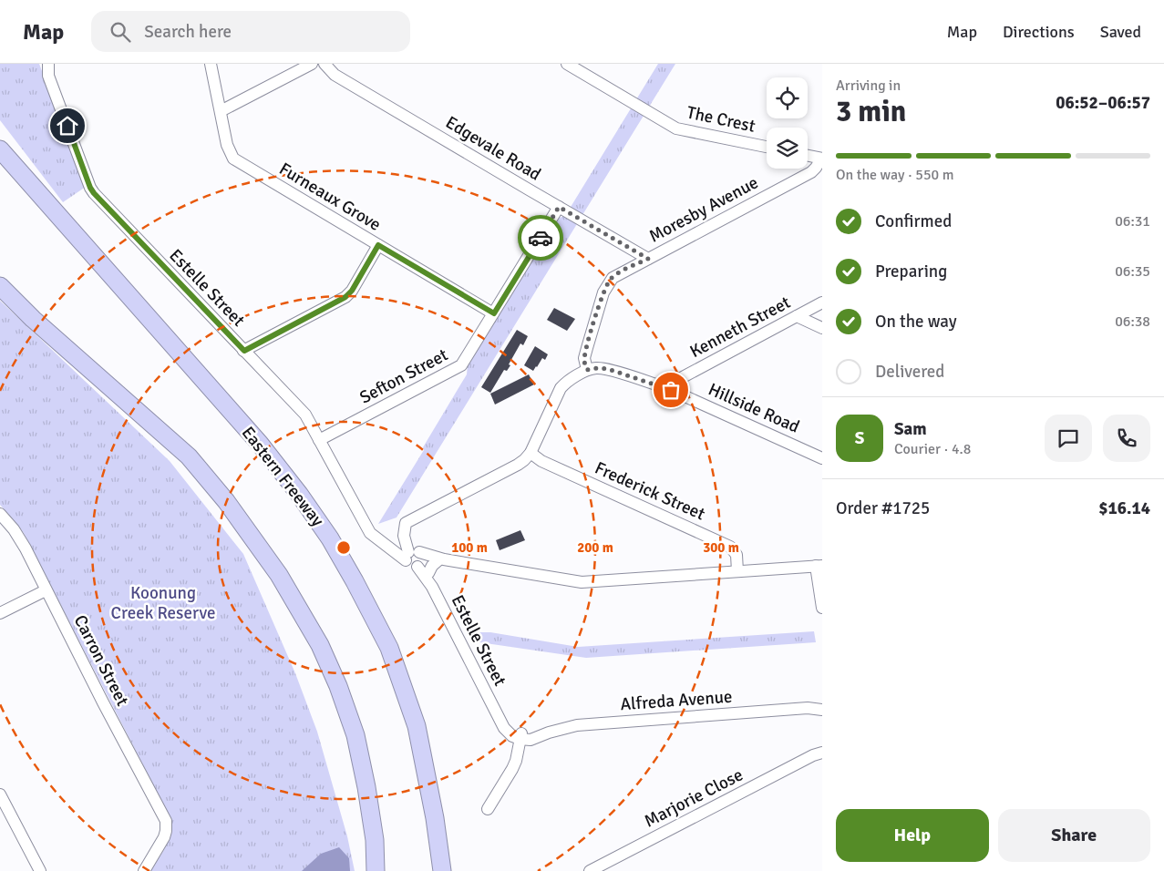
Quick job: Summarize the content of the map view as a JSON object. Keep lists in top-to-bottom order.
{
  "streets": {
    "highway": ["Eastern Freeway"],
    "street": [
      "The Crest",
      "Edgevale Road",
      "Furneaux Grove",
      "Moresby Avenue",
      "Estelle Street",
      "Kenneth Street",
      "Sefton Street",
      "Hillside Road",
      "Frederick Street",
      "Carron Street",
      "Alfreda Avenue",
      "Marjorie Close"
    ]
  },
  "crossings": [
    ["Edgevale Road", "Moresby Avenue"],
    ["Edgevale Road", "Sefton Street"],
    ["Furneaux Grove", "Sefton Street"],
    ["Estelle Street", "Sefton Street"],
    ["Estelle Street", "Alfreda Avenue"],
    ["Kenneth Street", "Hillside Road"]
  ],
  "parks": ["Koonung Creek Reserve"],
  "page": {
    "header": "Map",
    "search": "Search here",
    "nav": ["Map", "Directions", "Saved"],
    "heading": ["3 min", "Arriving in", "06:52–06:57"],
    "panel": [
      "Sam",
      "Courier · 4.8",
      "Order #1725",
      "$16.14"
    ],
    "bar": "On the way · 550 m",
    "list": [
      ["Confirmed", "06:31"],
      ["Preparing", "06:35"],
      ["On the way", "06:38"],
      "Delivered"
    ],
    "round": "S",
    "buttons": ["Help", "Share"]
  },
  "rings": ["100 m", "200 m", "300 m"]
}
